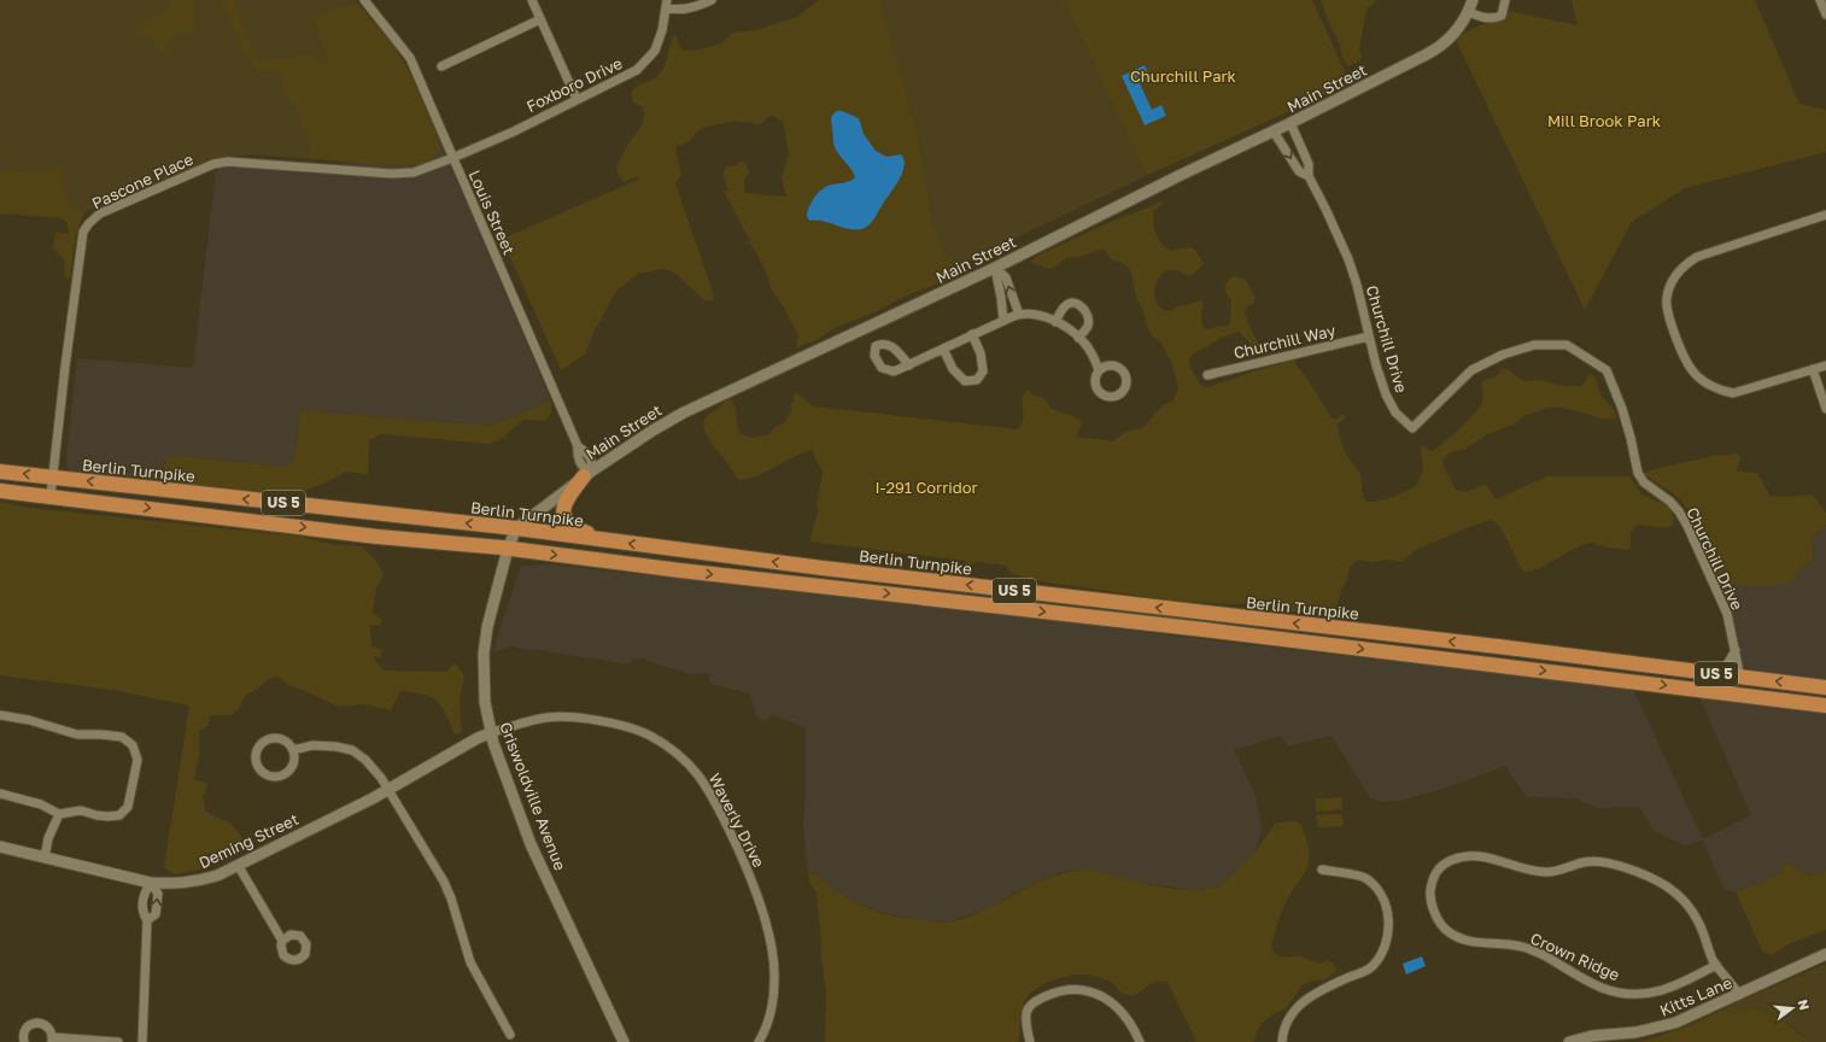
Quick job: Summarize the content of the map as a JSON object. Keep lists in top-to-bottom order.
{
  "streets": {
    "highway": ["Berlin Turnpike", "US 5"],
    "street": [
      "Foxboro Drive",
      "Main Street",
      "Pascone Place",
      "Louis Street",
      "Churchill Drive",
      "Churchill Way",
      "Griswoldville Avenue",
      "Waverly Drive",
      "Deming Street",
      "Crown Ridge",
      "Kitts Lane"
    ]
  },
  "crossings": [
    ["Foxboro Drive", "Pascone Place"],
    ["Foxboro Drive", "Louis Street"],
    ["Main Street", "Louis Street"],
    ["Main Street", "Churchill Drive"],
    ["Main Street", "Berlin Turnpike"],
    ["Pascone Place", "Louis Street"],
    ["Pascone Place", "Berlin Turnpike"],
    ["Churchill Drive", "Churchill Way"],
    ["Churchill Drive", "Berlin Turnpike"],
    ["Berlin Turnpike", "Griswoldville Avenue"],
    ["Griswoldville Avenue", "Waverly Drive"],
    ["Griswoldville Avenue", "Deming Street"],
    ["Waverly Drive", "Deming Street"],
    ["Crown Ridge", "Kitts Lane"]
  ],
  "parks": ["Churchill Park", "Mill Brook Park", "I-291 Corridor"],
  "north": "right"
}
